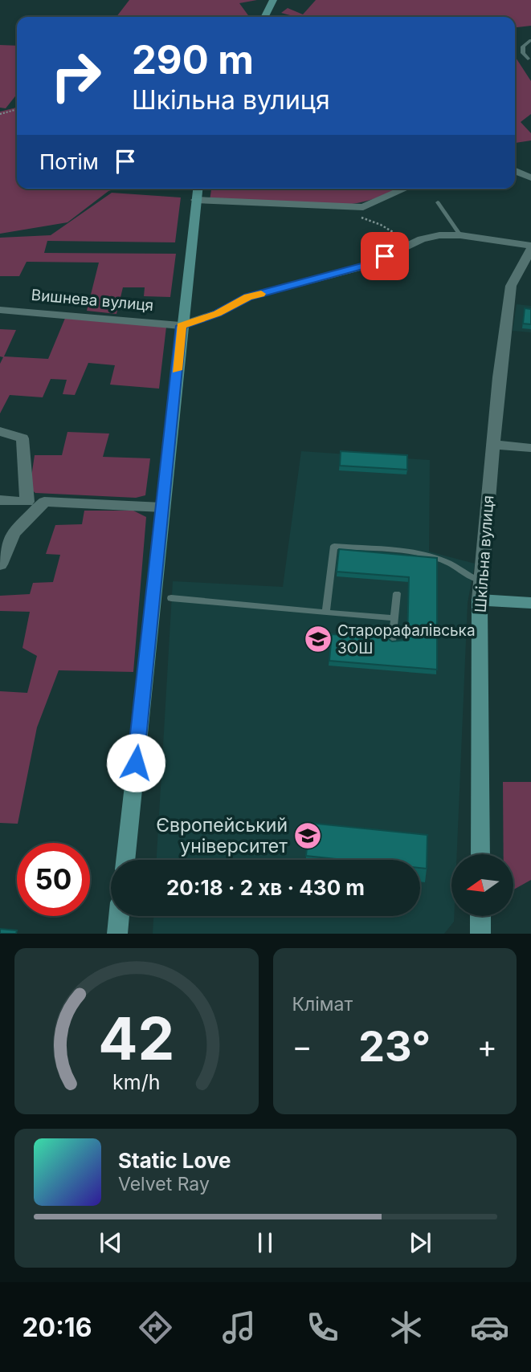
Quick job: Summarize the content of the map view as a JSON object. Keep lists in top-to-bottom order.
{
  "streets": {
    "main road": ["Шкільна вулиця"],
    "street": ["Вишнева вулиця"]
  },
  "places": {
    "school or university": ["Старорафалівська ЗОШ", "Європейський університет"]
  },
  "north": "left",
  "page": {
    "turn": ["290 m", "Шкільна вулиця"],
    "then": "Потім",
    "limit": "50",
    "trip": "20:18 · 2 хв · 430 m",
    "tile": "Клімат",
    "heat": ["−", "23°", "+"],
    "song": ["Static Love", "Velvet Ray"],
    "tabs": "20:16",
    "gauge": ["42", "km/h"]
  }
}
